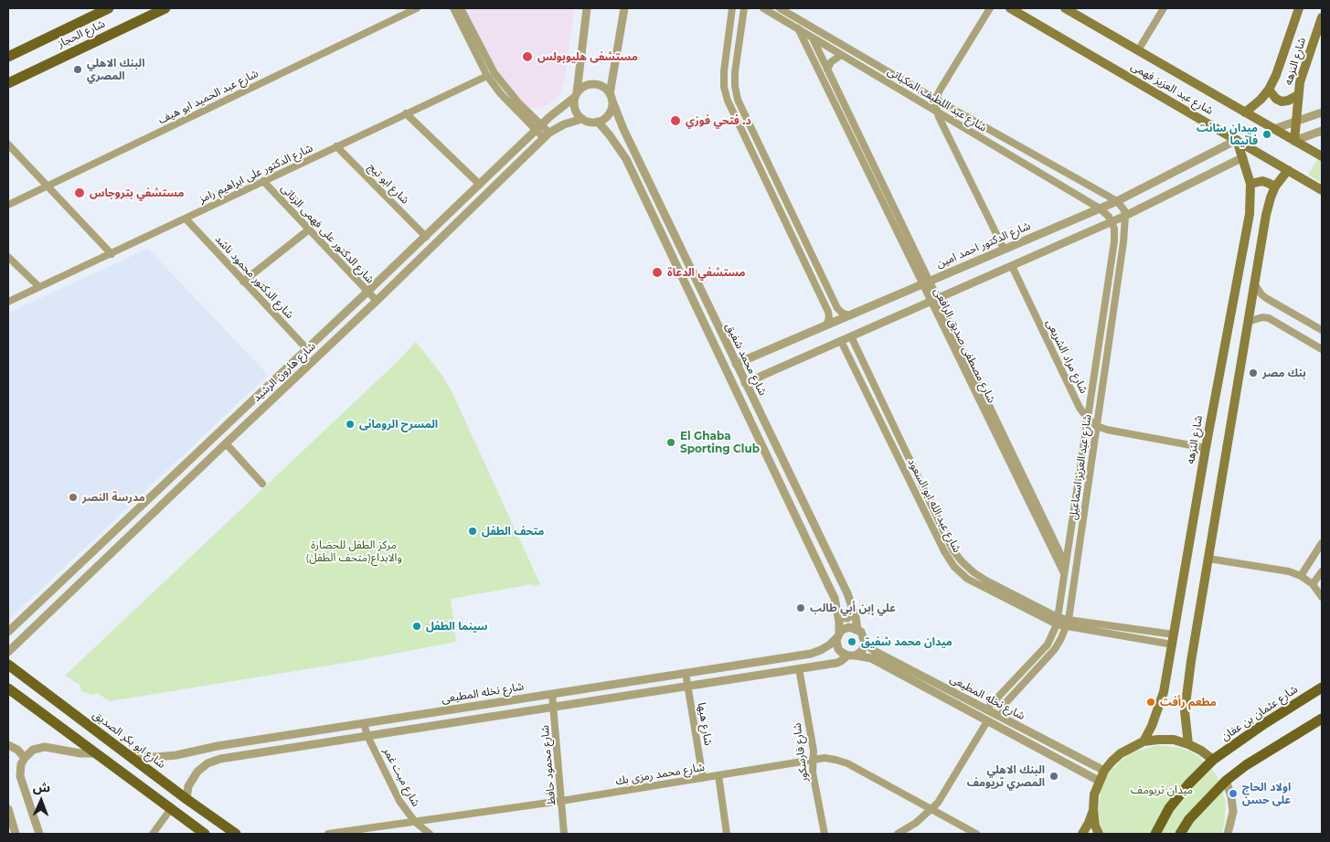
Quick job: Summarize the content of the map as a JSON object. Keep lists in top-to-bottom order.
{
  "streets": {
    "main road": [
      "شارع الحجاز",
      "شارع النزهه",
      "شارع عبد العزيز فهمى",
      "شارع عثمان بن عفان",
      "شارع ابو بكر الصديق"
    ],
    "street": [
      "شارع عبد الحميد ابو هيف",
      "شارع عبد اللطيف المكباتى",
      "شارع الدكتور على ابراهيم رامز",
      "شارع ابو تيج",
      "شارع الدكتور على فهمى الزناتى",
      "شارع الدكتور احمد امين",
      "شارع الدكتور محمود ناشد",
      "شارع مصطفى صديق الرافعى",
      "شارع مراد الشريعى",
      "شارع محمد شفيق",
      "شارع هارون الرشيد",
      "شارع عبد العزيز اسماعيل",
      "شارع عبد الله ابو السعود",
      "شارع نخله المطيعى",
      "شارع هيها",
      "شارع فارسكور",
      "شارع محمود حافظ",
      "شارع محمد رمزى بك",
      "شارع ميت غمر"
    ]
  },
  "crossings": [
    ["شارع النزهه", "شارع عبد العزيز فهمى"],
    ["شارع النزهه", "شارع الدكتور احمد امين"],
    ["شارع النزهه", "شارع مراد الشريعى"],
    ["شارع النزهه", "شارع عبد الله ابو السعود"],
    ["شارع عبد العزيز فهمى", "شارع الدكتور احمد امين"],
    ["شارع عبد اللطيف المكباتى", "شارع الدكتور احمد امين"],
    ["شارع عبد اللطيف المكباتى", "شارع مصطفى صديق الرافعى"],
    ["شارع الدكتور على ابراهيم رامز", "شارع ابو تيج"],
    ["شارع الدكتور على ابراهيم رامز", "شارع الدكتور على فهمى الزناتى"],
    ["شارع الدكتور على ابراهيم رامز", "شارع الدكتور محمود ناشد"],
    ["شارع ابو تيج", "شارع هارون الرشيد"],
    ["شارع الدكتور على فهمى الزناتى", "شارع هارون الرشيد"],
    ["شارع الدكتور احمد امين", "شارع مصطفى صديق الرافعى"],
    ["شارع الدكتور احمد امين", "شارع محمد شفيق"],
    ["شارع الدكتور محمود ناشد", "شارع هارون الرشيد"],
    ["شارع مصطفى صديق الرافعى", "شارع عبد العزيز اسماعيل"],
    ["شارع مراد الشريعى", "شارع عبد العزيز اسماعيل"],
    ["شارع محمد شفيق", "شارع هارون الرشيد"],
    ["شارع محمد شفيق", "شارع نخله المطيعى"],
    ["شارع عبد العزيز اسماعيل", "شارع عبد الله ابو السعود"],
    ["شارع عبد العزيز اسماعيل", "شارع نخله المطيعى"],
    ["شارع نخله المطيعى", "شارع هيها"],
    ["شارع نخله المطيعى", "شارع ابو بكر الصديق"],
    ["شارع نخله المطيعى", "شارع محمود حافظ"],
    ["شارع نخله المطيعى", "شارع ميت غمر"],
    ["شارع هيها", "شارع محمد رمزى بك"],
    ["شارع فارسكور", "شارع محمد رمزى بك"],
    ["شارع محمود حافظ", "شارع محمد رمزى بك"],
    ["شارع محمد رمزى بك", "شارع ميت غمر"]
  ],
  "parks": ["مركز الطفل للحضارة والابداع(متحف الطفل)", "ميدان تريومف"],
  "places": [
    "مستشفى هليوبولس",
    "البنك الاهلي المصري",
    "د. فتحي فوزي",
    "ميدان سانت فاتيما",
    "مستشفي بتروجاس",
    "مستشفي الدعاة",
    "بنك مصر",
    "المسرح الرومانى",
    "El Ghaba Sporting Club",
    "مدرسة النصر",
    "متحف الطفل",
    "علي إبن أبي طالب",
    "سينما الطفل",
    "ميدان محمد شفيق",
    "مطعم رأفت",
    "البنك الاهلي المصري تريومف",
    "اولاد الحاج على حسن"
  ],
  "north": "top"
}
